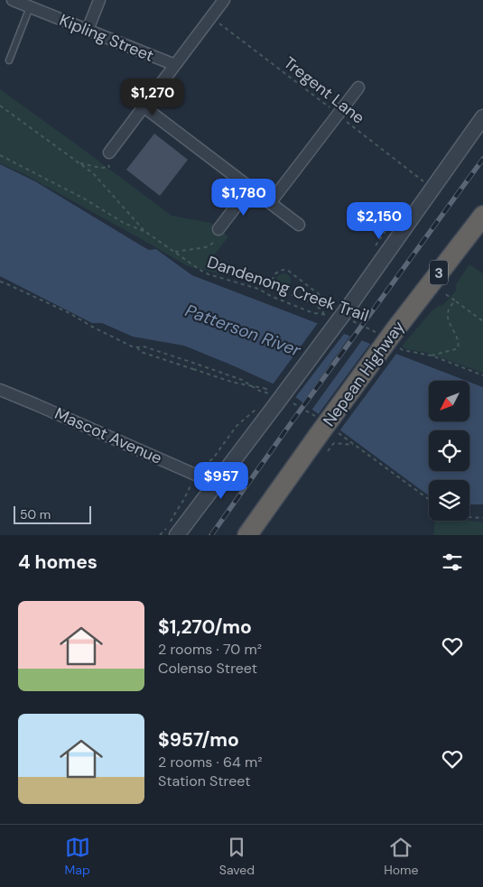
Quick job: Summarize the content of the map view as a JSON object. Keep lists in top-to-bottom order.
{
  "streets": {
    "highway": ["3", "Nepean Highway"],
    "street": ["Kipling Street", "Mascot Avenue"],
    "path": ["Tregent Lane", "Dandenong Creek Trail"]
  },
  "water": ["Patterson River"],
  "scale_bar": "50 m",
  "north": "bottom left",
  "page": {
    "price": [
      "$1,270",
      "$1,780",
      "$2,150",
      "$957"
    ],
    "scale": "50 m",
    "heading": "4 homes",
    "list": [
      {
        "name": "$1,270/mo",
        "note": "2 rooms · 70 m² · Colenso Street"
      },
      {
        "name": "$957/mo",
        "note": "2 rooms · 64 m² · Station Street"
      }
    ],
    "tabs": ["Map", "Saved", "Home"]
  }
}
